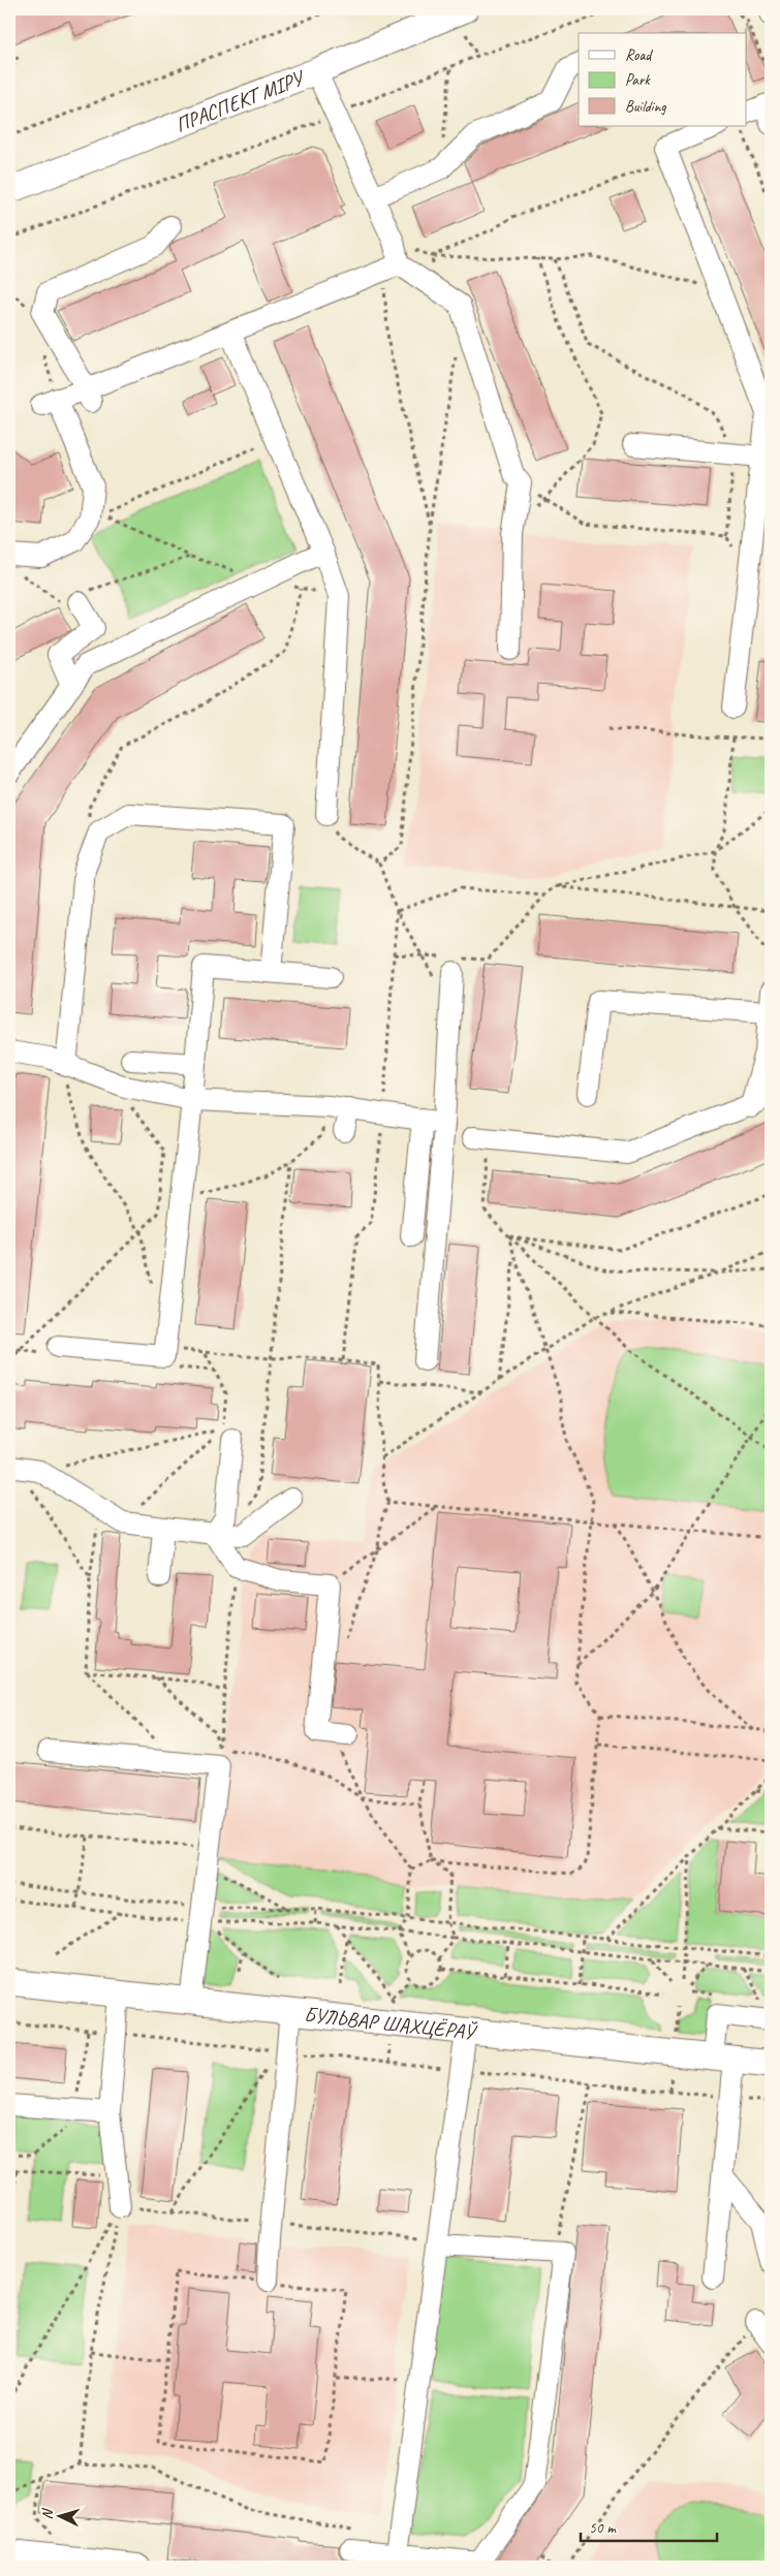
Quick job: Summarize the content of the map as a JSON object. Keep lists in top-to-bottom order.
{
  "streets": {
    "main road": ["ПРАСПЕКТ МІРУ", "БУЛЬВАР ШАХЦЁРАЎ"]
  },
  "legend": ["Road", "Park", "Building"],
  "scale_bar": "50 m",
  "north": "left"
}
